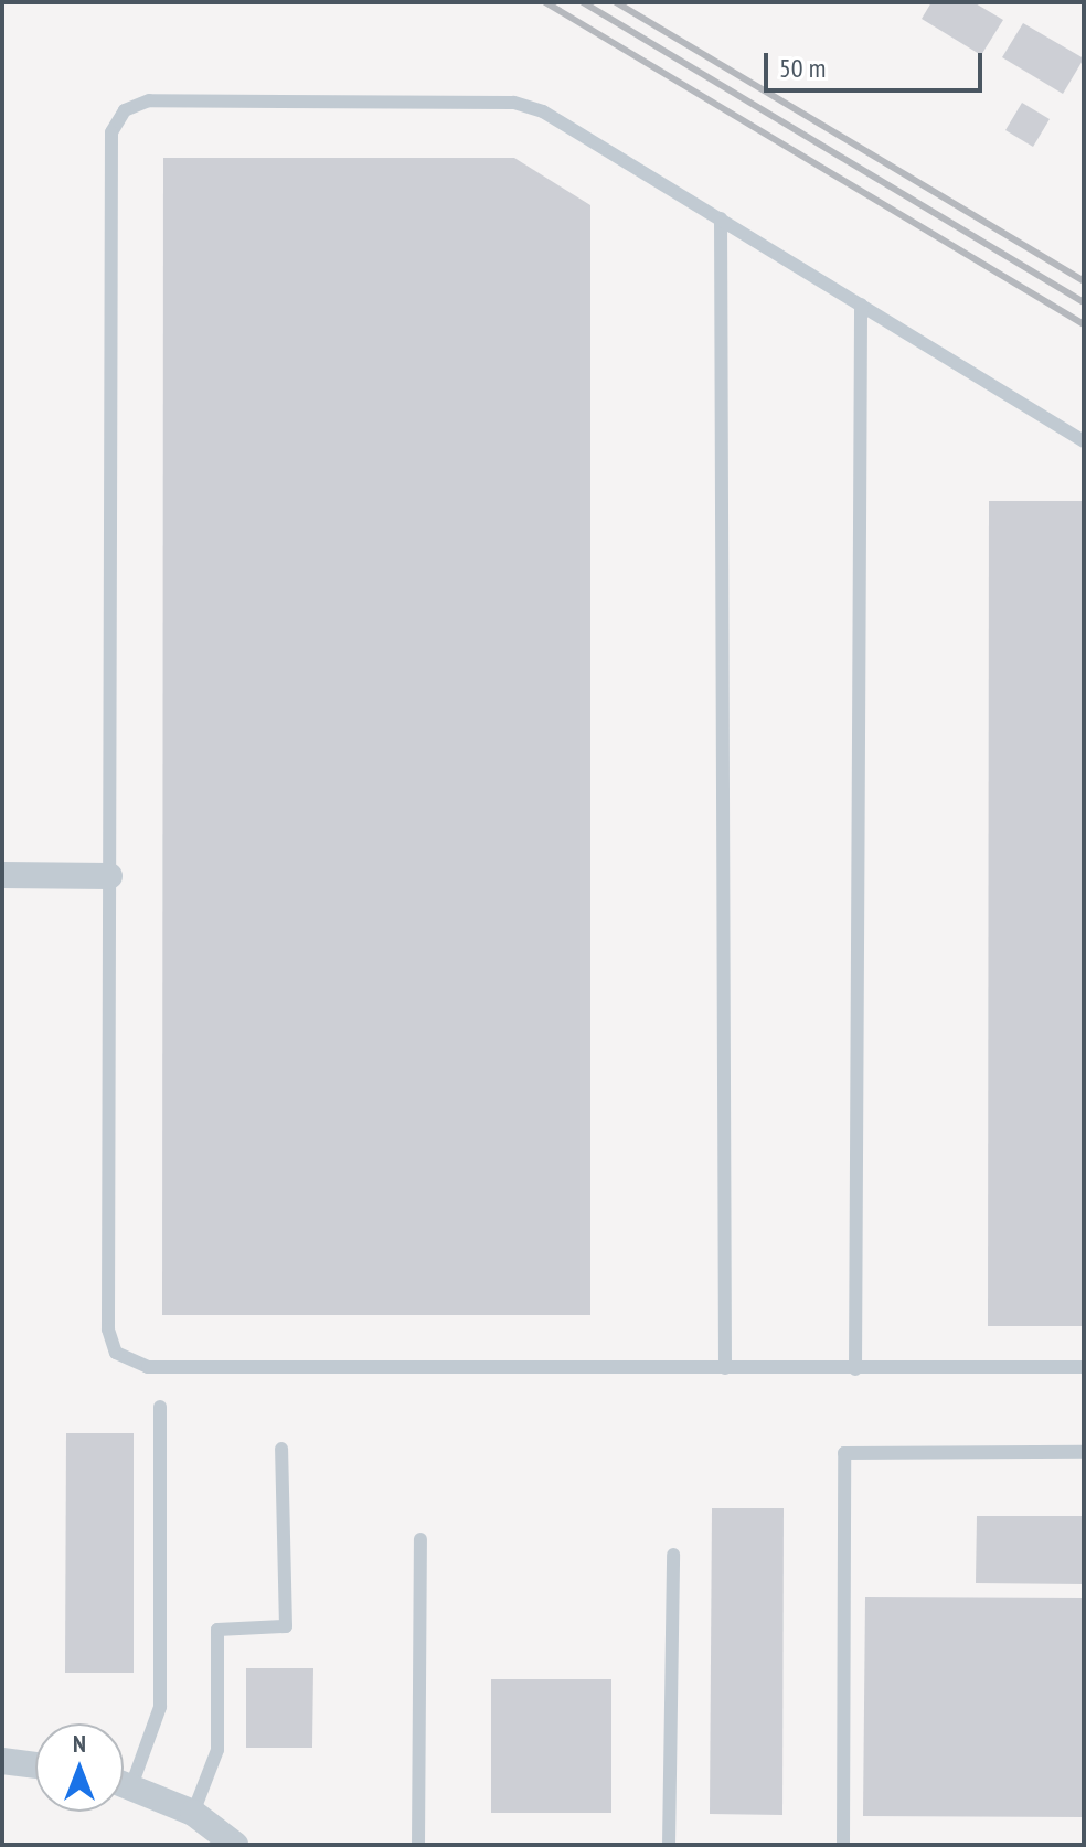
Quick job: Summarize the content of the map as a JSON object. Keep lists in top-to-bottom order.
{
  "scale_bar": "50 m",
  "north": "top"
}
